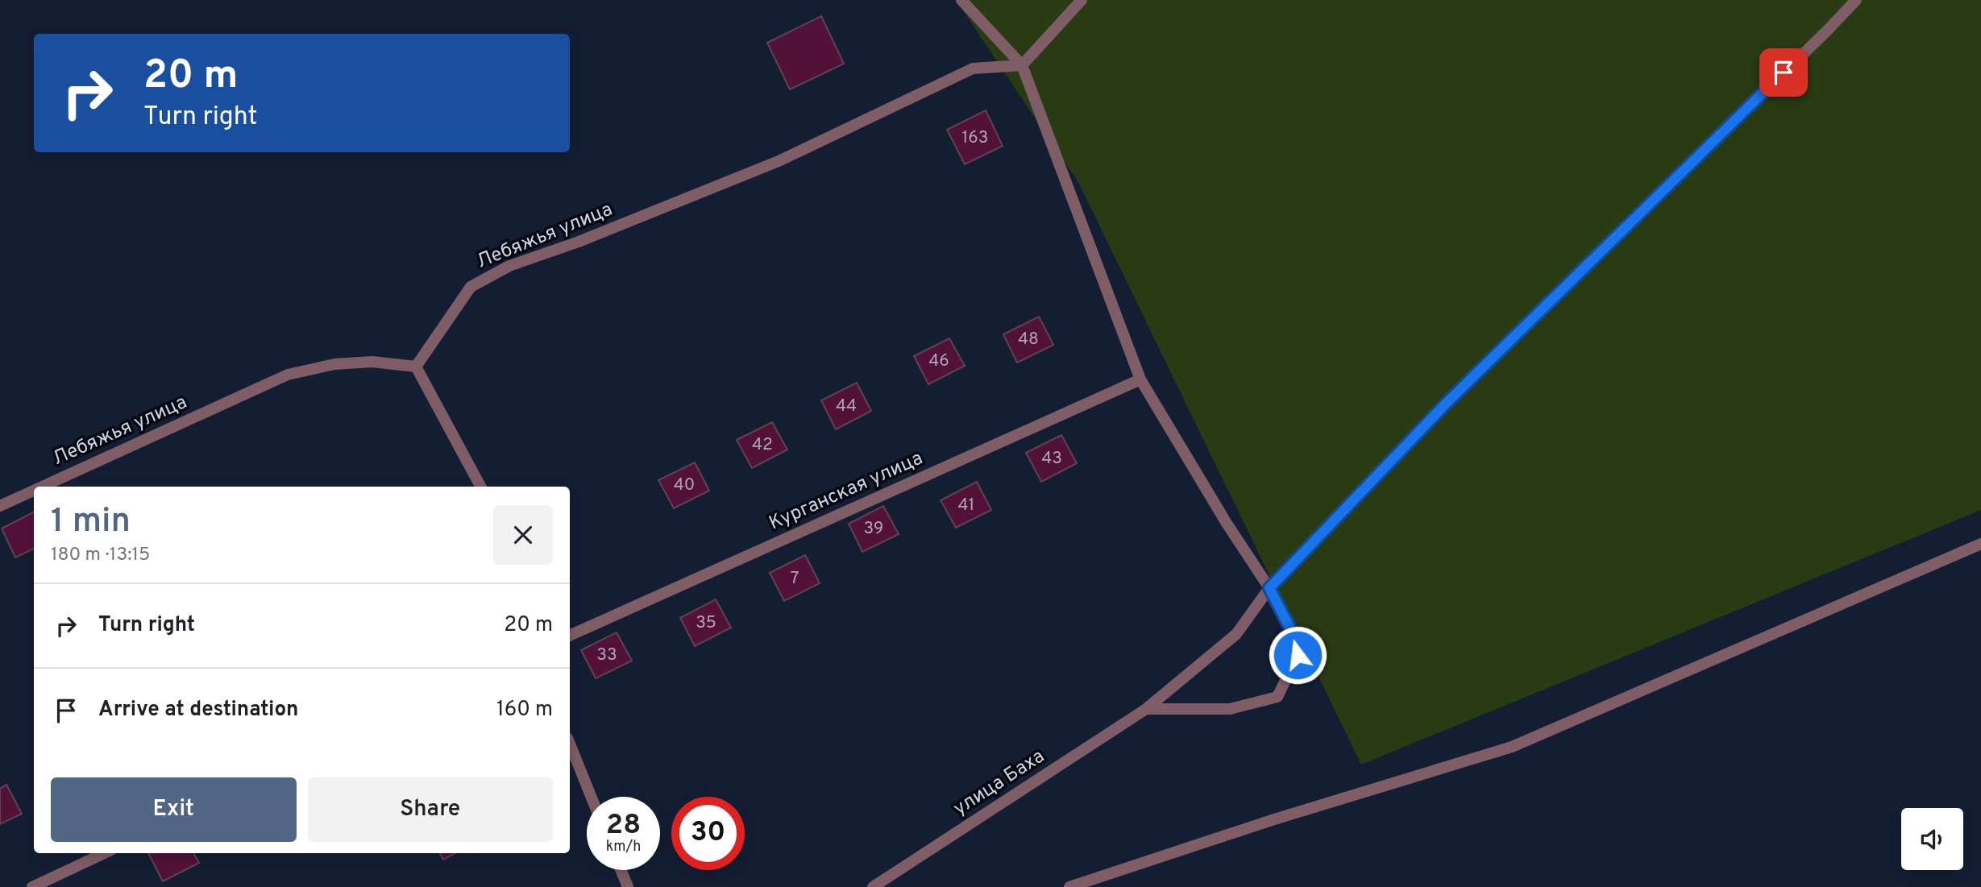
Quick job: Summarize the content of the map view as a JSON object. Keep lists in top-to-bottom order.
{
  "streets": {
    "street": ["Лебяжья улица", "Курганская улица", "улица Баха"]
  },
  "house_numbers": [
    "163",
    "48",
    "46",
    "44",
    "42",
    "43",
    "40",
    "41",
    "39",
    "7",
    "35",
    "33"
  ],
  "page": {
    "turn": ["20 m", "Turn right"],
    "heading": ["1 min", "180 m · 13:15"],
    "list": [
      {
        "name": "Turn right",
        "value": "20 m"
      },
      {
        "name": "Arrive at destination",
        "value": "160 m"
      }
    ],
    "buttons": ["Exit", "Share"],
    "speed": "28 km/h",
    "limit": "30"
  }
}
